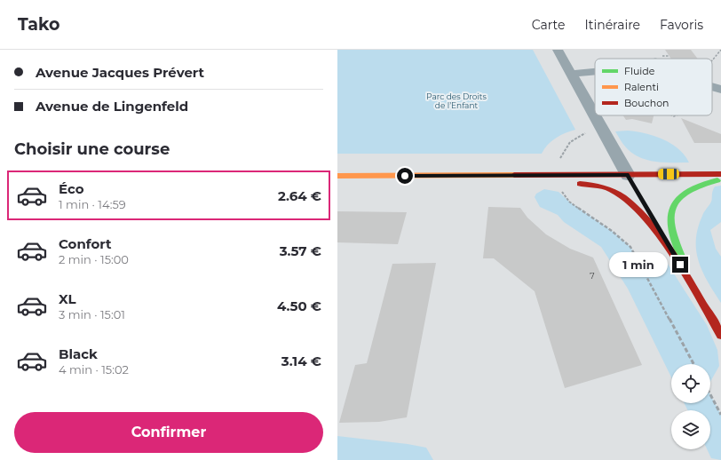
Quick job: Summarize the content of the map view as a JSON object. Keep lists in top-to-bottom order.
{
  "parks": ["Parc des Droits de l’Enfant"],
  "house_numbers": ["7"],
  "legend": ["Fluide", "Ralenti", "Bouchon"],
  "page": {
    "header": "Tako",
    "nav": ["Carte", "Itinéraire", "Favoris"],
    "banner": ["Avenue Jacques Prévert", "Avenue de Lingenfeld"],
    "heading": "Choisir une course",
    "list": [
      {
        "name": "Éco",
        "note": "1 min · 14:59",
        "value": "2.64 €"
      },
      {
        "name": "Confort",
        "note": "2 min · 15:00",
        "value": "3.57 €"
      },
      {
        "name": "XL",
        "note": "3 min · 15:01",
        "value": "4.50 €"
      },
      {
        "name": "Black",
        "note": "4 min · 15:02",
        "value": "3.14 €"
      }
    ],
    "bubble": "1 min",
    "buttons": "Confirmer"
  }
}
